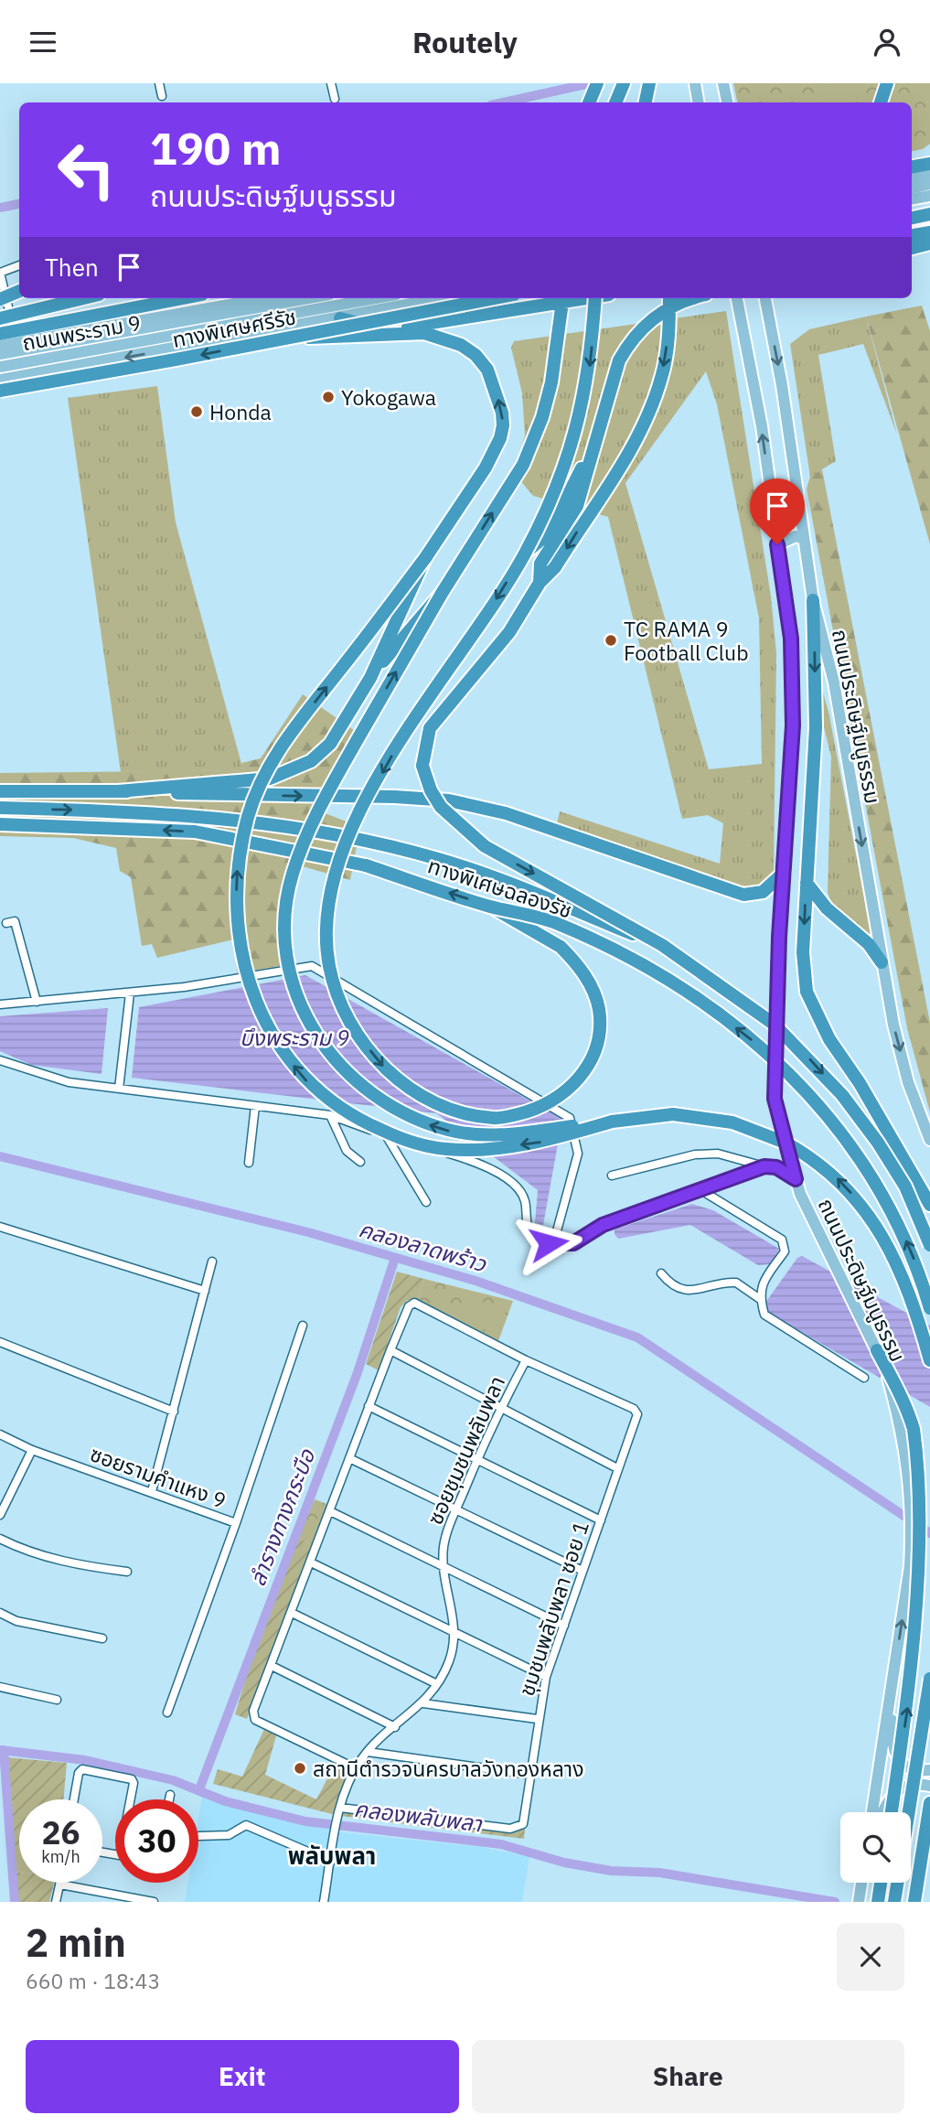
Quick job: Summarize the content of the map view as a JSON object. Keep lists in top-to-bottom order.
{
  "streets": {
    "highway": ["ทางพิเศษศรีรัช", "ทางพิเศษฉลองรัช"],
    "main road": ["ถนนพระราม 9", "ถนนประดิษฐ์มนูธรรม"],
    "street": ["ซอยชุมชนพลับพลา", "ซอยรามคำแหง 9", "ชุมชนพลับพลา ซอย 1"]
  },
  "crossings": [
    ["ซอยชุมชนพลับพลา", "ชุมชนพลับพลา ซอย 1"]
  ],
  "districts": ["พลับพลา"],
  "water": [
    "บึงพระราม 9",
    "คลองลาดพร้าว",
    "ลำรางทางกระบือ",
    "คลองพลับพลา"
  ],
  "places": [
    "Yokogawa",
    "Honda",
    "TC RAMA 9 Football Club",
    "สถานีตำรวจนครบาลวังทองหลาง"
  ],
  "page": {
    "header": "Routely",
    "turn": ["190 m", "ถนนประดิษฐ์มนูธรรม"],
    "then": "Then",
    "speed": "26 km/h",
    "limit": "30",
    "heading": ["2 min", "660 m · 18:43"],
    "buttons": ["Exit", "Share"]
  }
}
